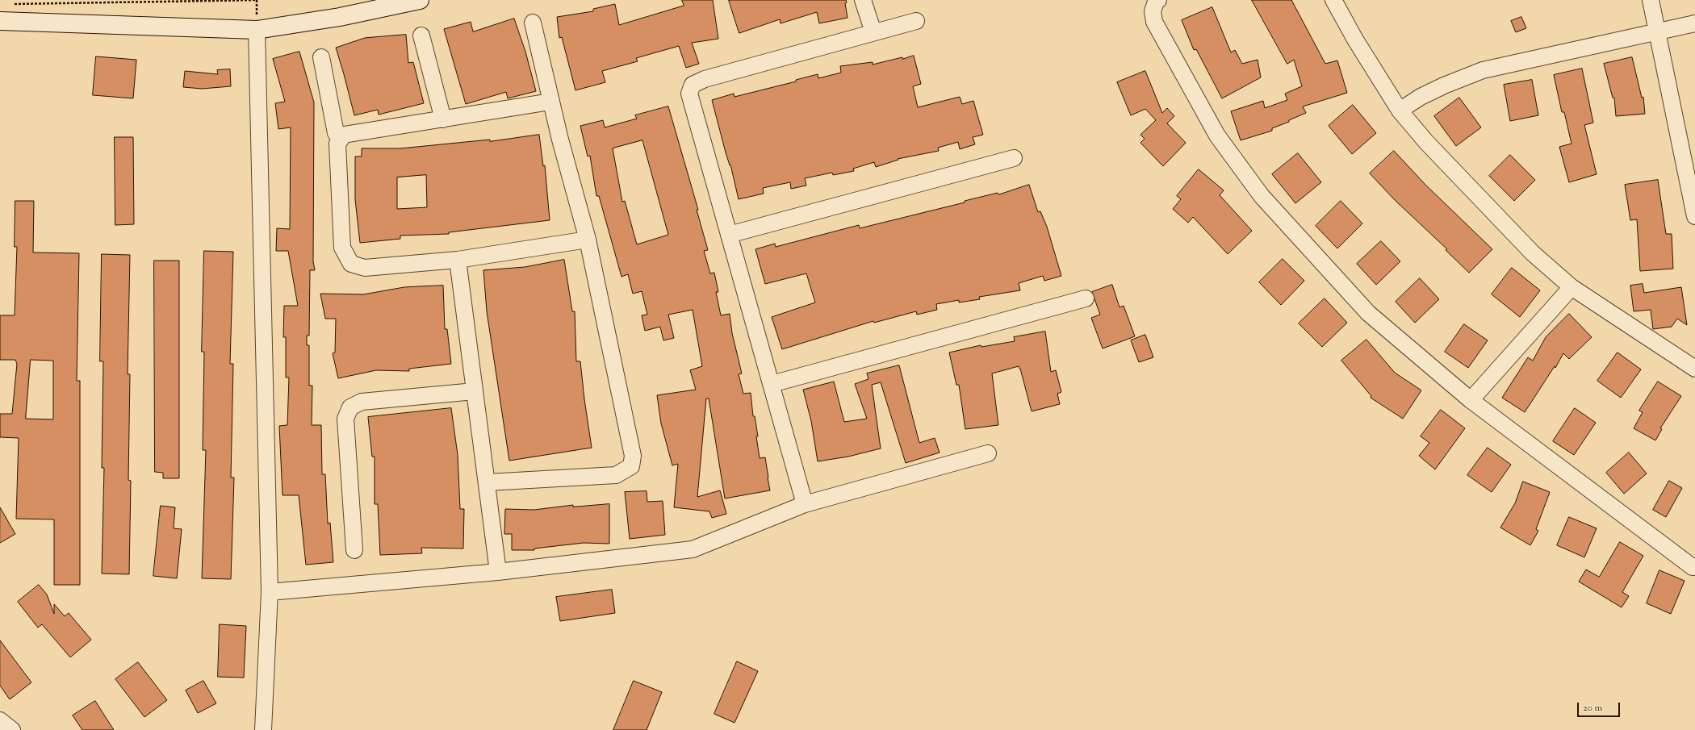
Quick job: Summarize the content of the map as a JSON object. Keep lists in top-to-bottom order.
{
  "scale_bar": "20 m"
}
